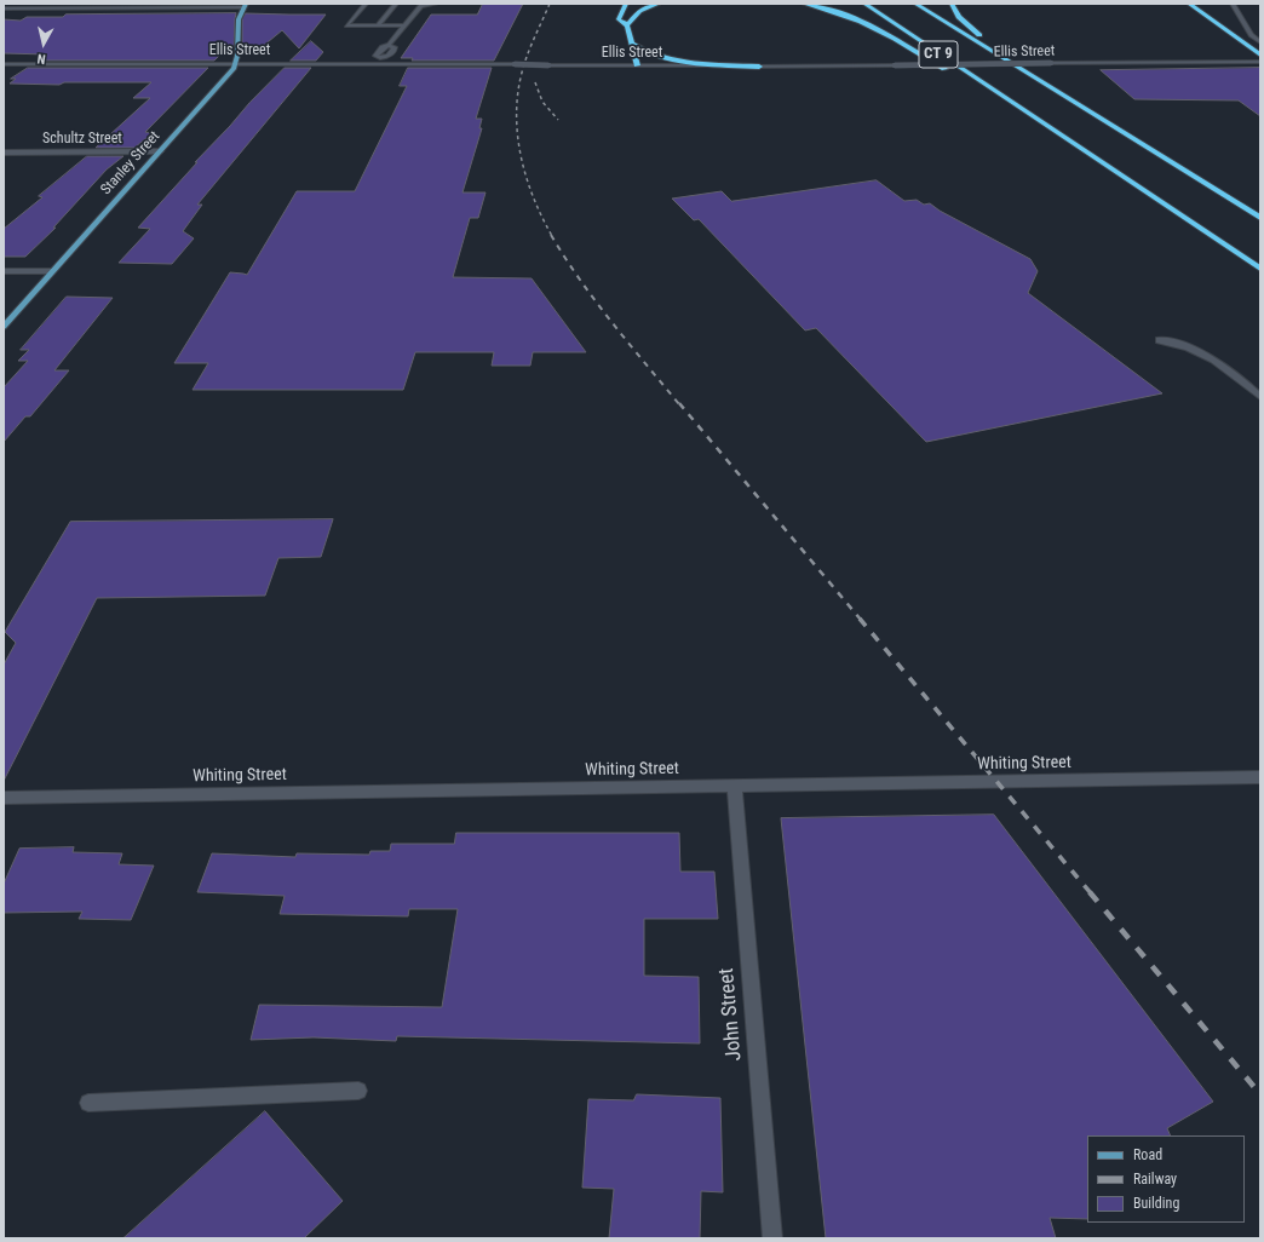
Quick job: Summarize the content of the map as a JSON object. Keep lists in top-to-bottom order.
{
  "streets": {
    "highway": ["CT 9"],
    "main road": ["Stanley Street"],
    "street": [
      "Ellis Street",
      "Schultz Street",
      "Whiting Street",
      "John Street"
    ]
  },
  "crossings": [
    ["Ellis Street", "Stanley Street"],
    ["Schultz Street", "Stanley Street"],
    ["Whiting Street", "John Street"]
  ],
  "legend": ["Road", "Railway", "Building"],
  "north": "bottom"
}
